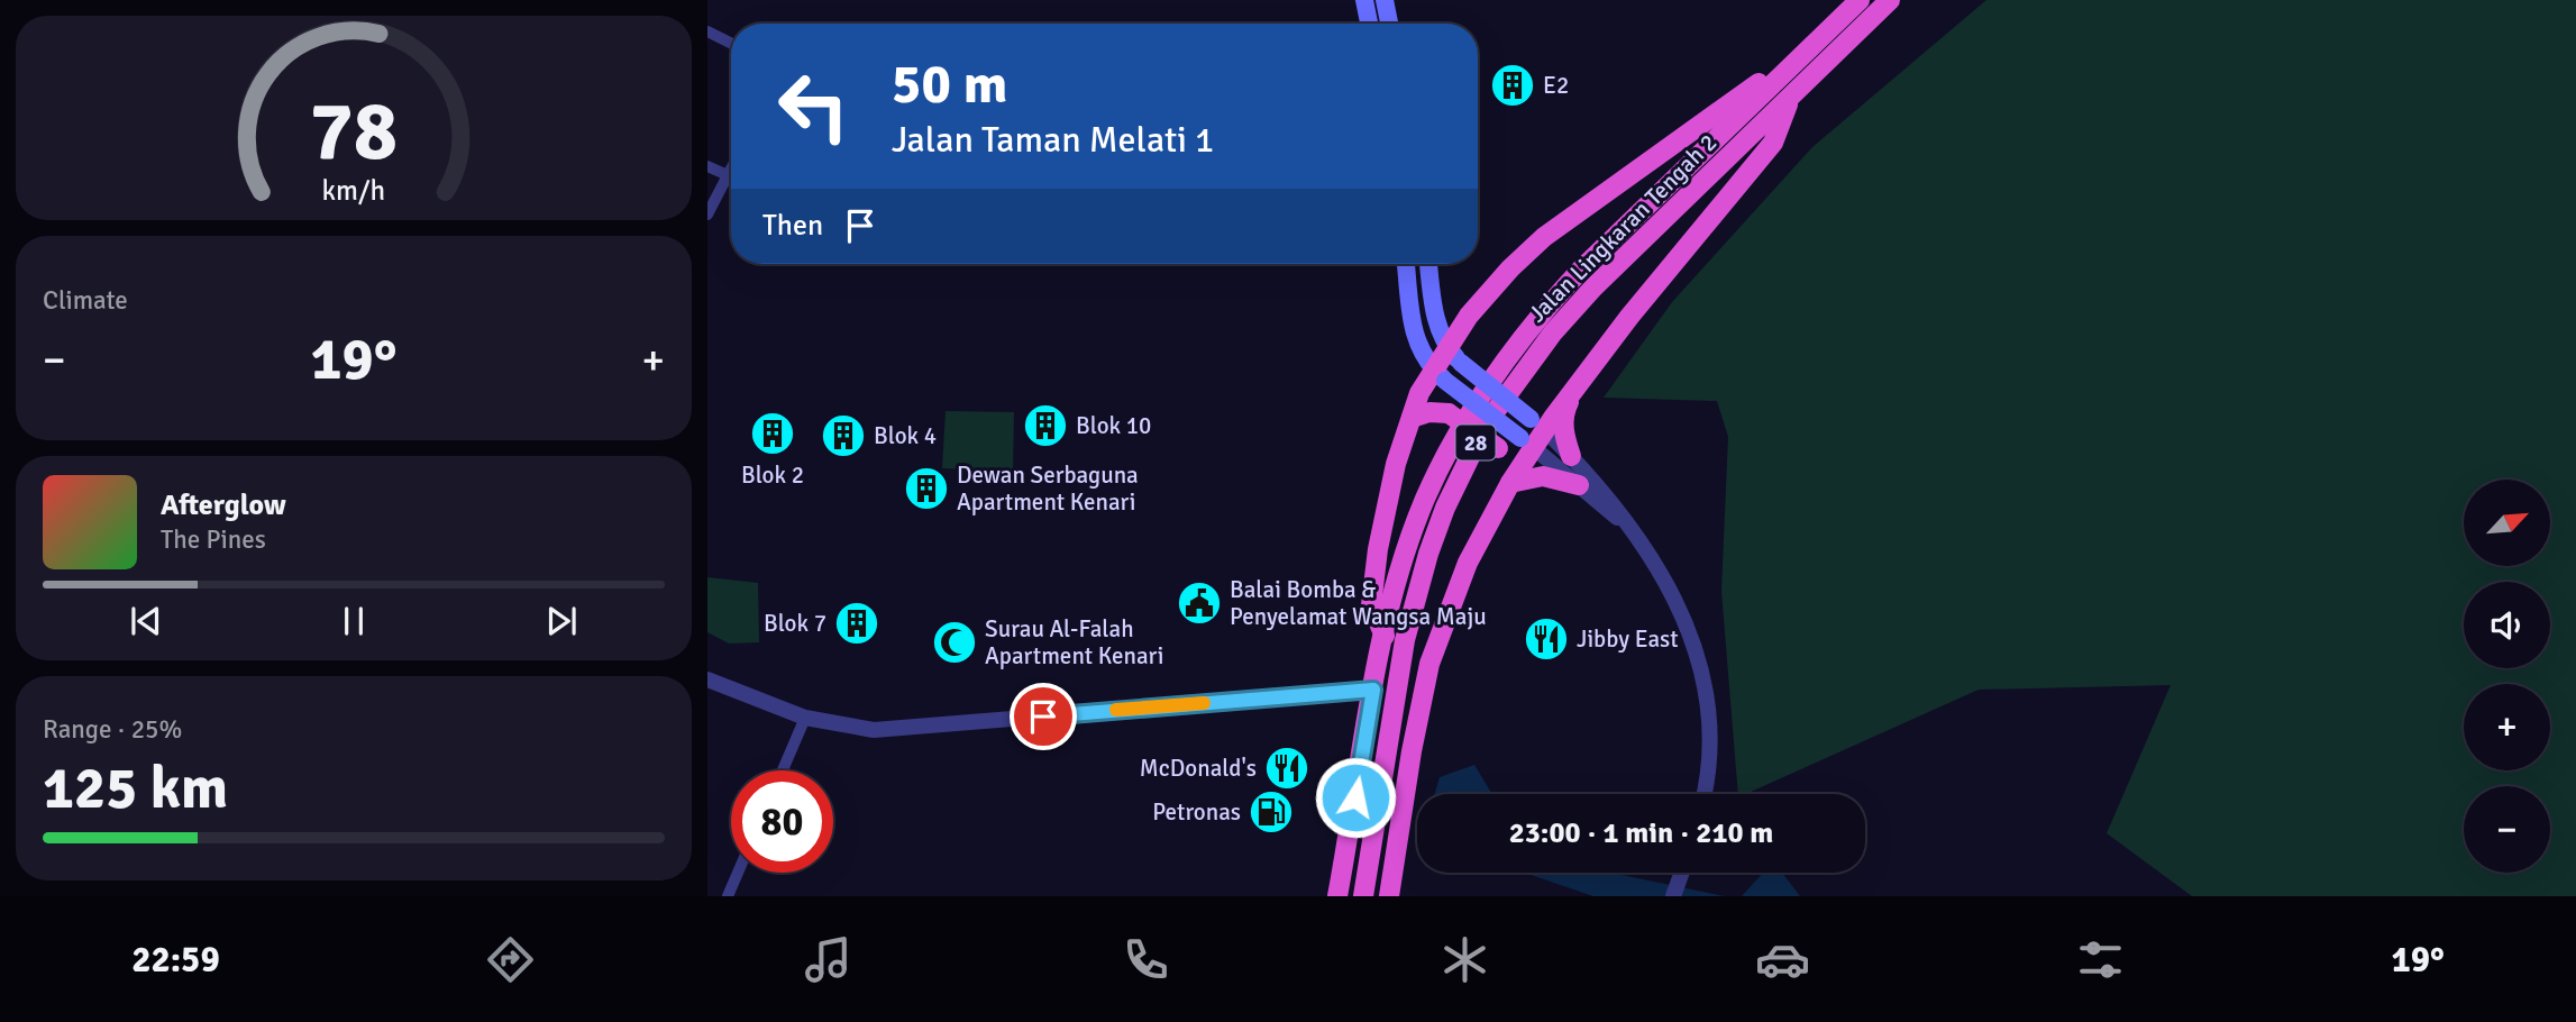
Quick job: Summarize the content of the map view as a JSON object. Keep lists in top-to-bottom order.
{
  "streets": {
    "highway": ["Jalan Lingkaran Tengah 2", "28"]
  },
  "places": {
    "building": [
      "E2",
      "Blok 10",
      "Blok 2",
      "Blok 4",
      "Dewan Serbaguna Apartment Kenari",
      "Blok 7"
    ],
    "public building": ["Balai Bomba & Penyelamat Wangsa Maju"],
    "restaurant": ["Jibby East", "McDonald's"],
    "mosque": ["Surau Al-Falah Apartment Kenari"],
    "fuel station": ["Petronas"]
  },
  "north": "top right",
  "page": {
    "turn": ["50 m", "Jalan Taman Melati 1"],
    "then": "Then",
    "tile": [
      "Climate",
      ["Range · 25%", "125 km"]
    ],
    "heat": ["−", "19°", "+"],
    "song": ["Afterglow", "The Pines"],
    "map_buttons": ["+", "−"],
    "limit": "80",
    "trip": "23:00 · 1 min · 210 m",
    "tabs": ["22:59", "19°"],
    "gauge": ["78", "km/h"]
  }
}
